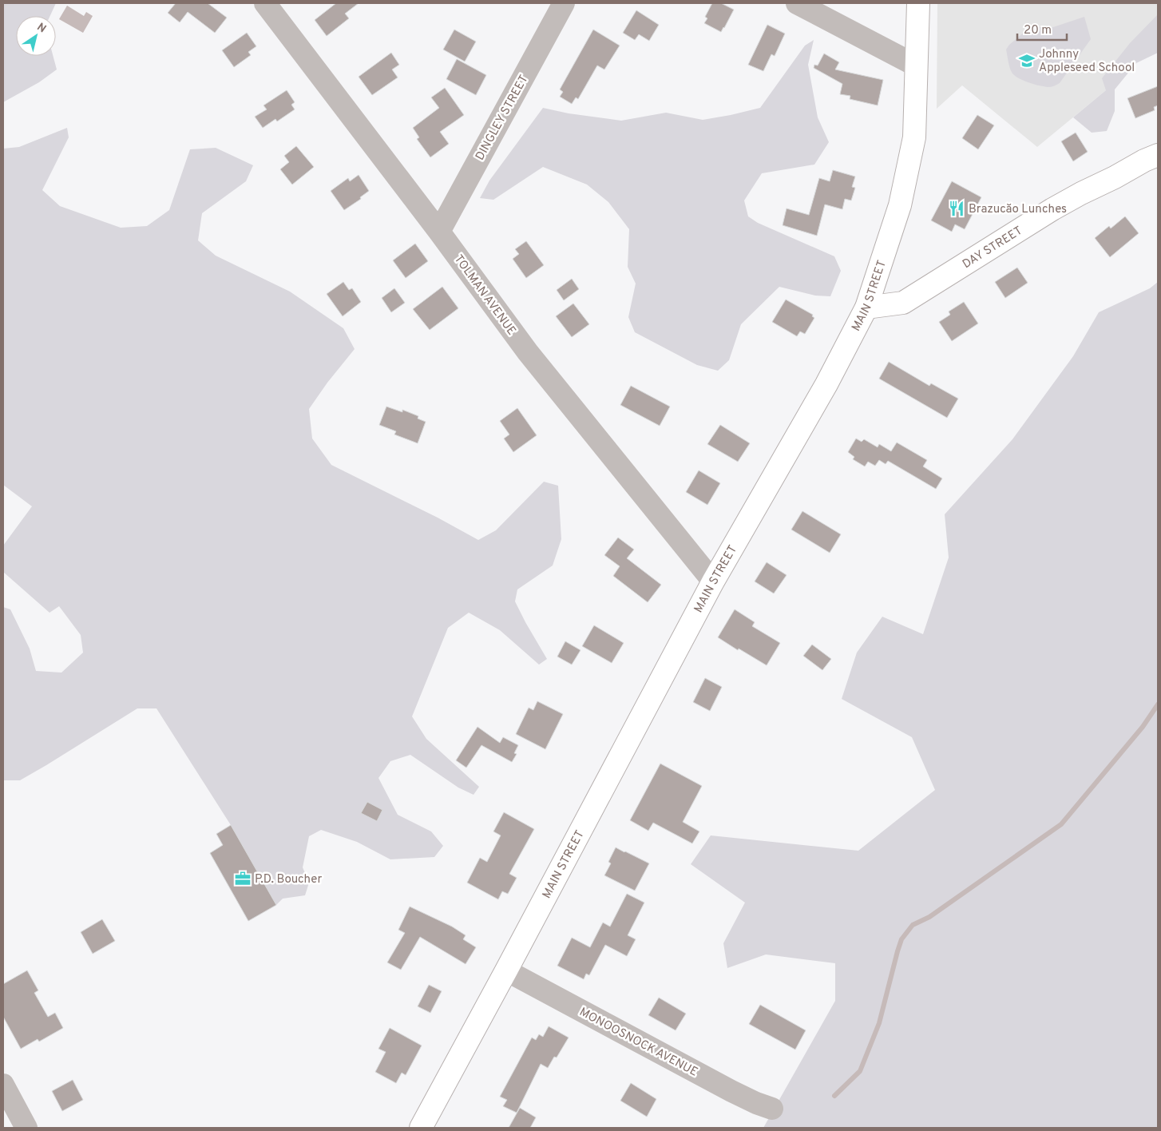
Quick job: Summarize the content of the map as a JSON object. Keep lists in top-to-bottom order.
{
  "streets": {
    "main road": ["DAY STREET", "MAIN STREET"],
    "street": ["DINGLEY STREET", "TOLMAN AVENUE", "MONOOSNOCK AVENUE"]
  },
  "crossings": [
    ["DINGLEY STREET", "TOLMAN AVENUE"],
    ["DAY STREET", "MAIN STREET"],
    ["TOLMAN AVENUE", "MAIN STREET"],
    ["MAIN STREET", "MONOOSNOCK AVENUE"]
  ],
  "places": {
    "school or university": ["Johnny Appleseed School"],
    "restaurant": ["Brazucăo Lunches"],
    "office": ["P.D. Boucher"]
  },
  "scale_bar": "20 m",
  "north": "top right"
}
